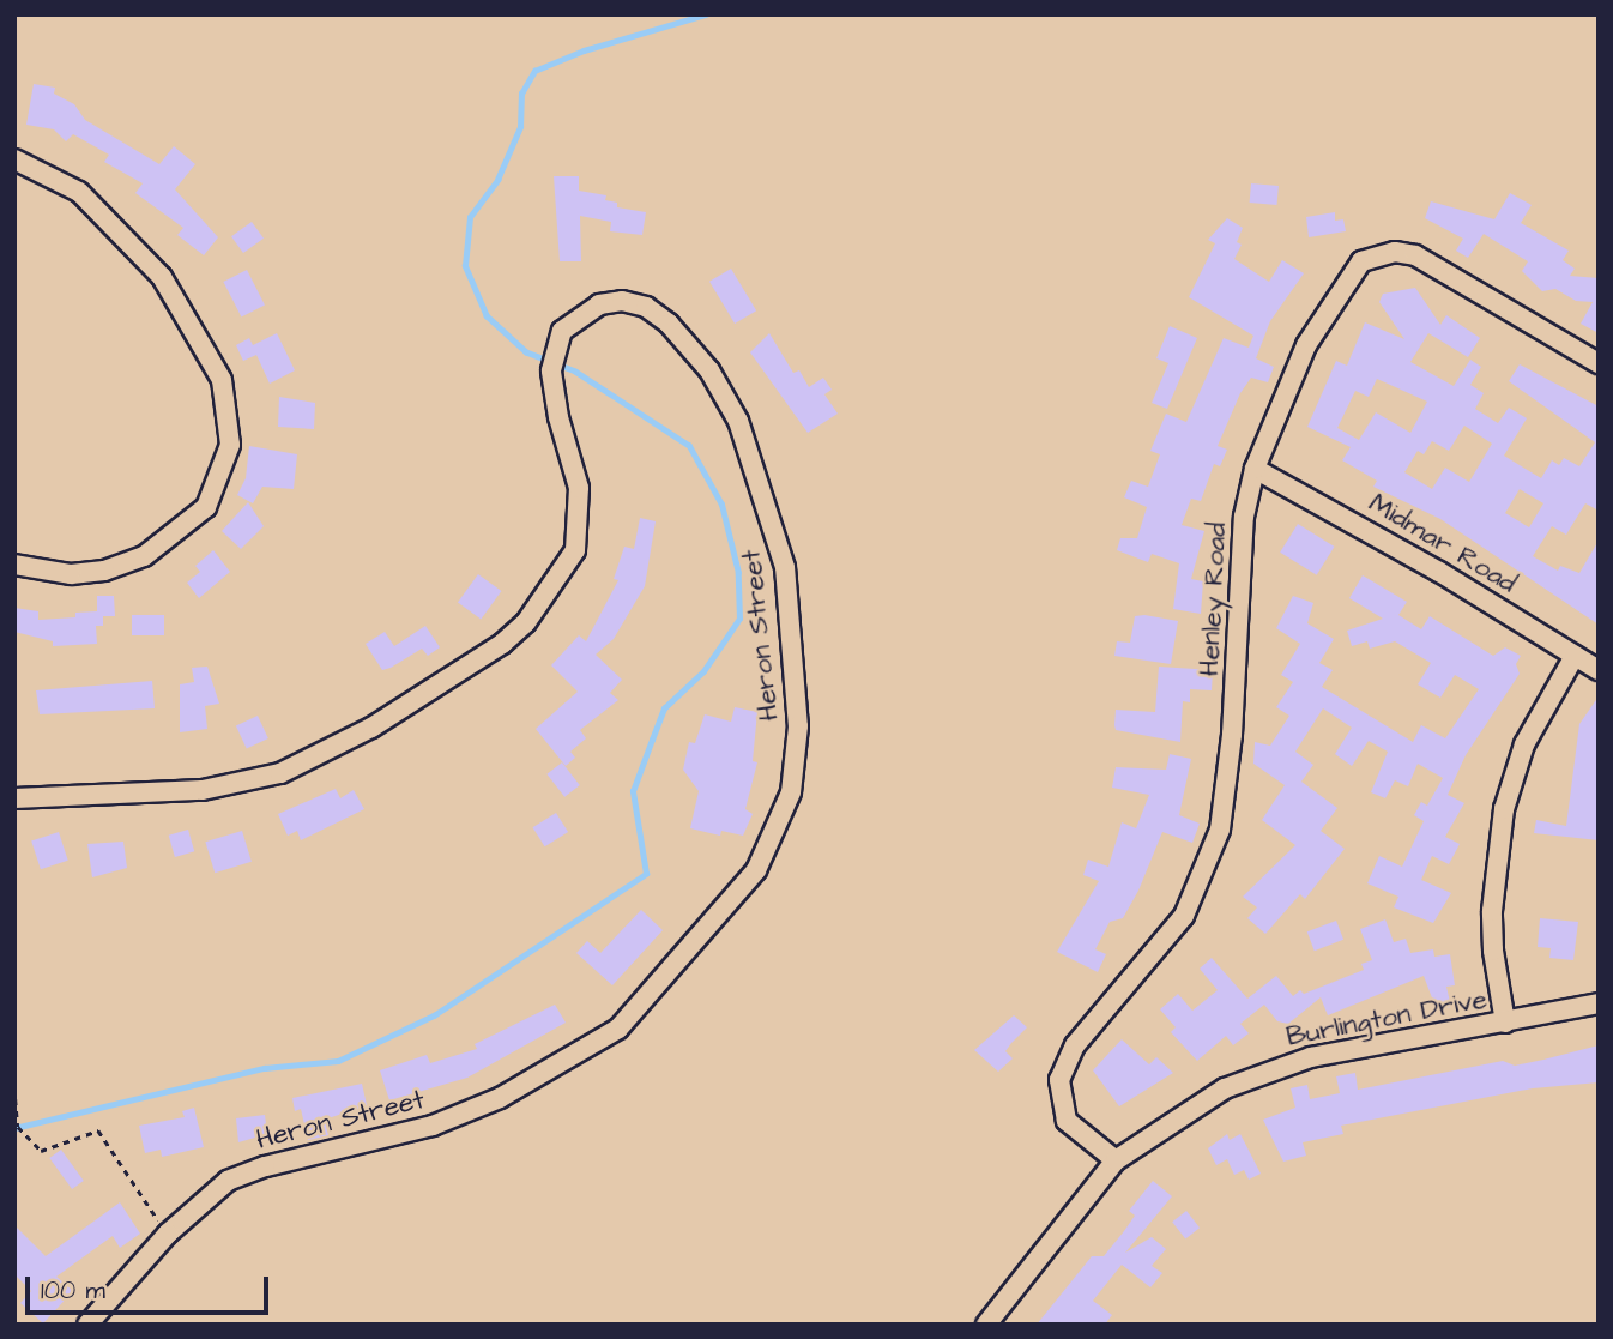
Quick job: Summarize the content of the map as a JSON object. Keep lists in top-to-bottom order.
{
  "streets": {
    "street": [
      "Midmar Road",
      "Henley Road",
      "Heron Street",
      "Burlington Drive"
    ]
  },
  "crossings": [
    ["Midmar Road", "Henley Road"],
    ["Henley Road", "Burlington Drive"]
  ],
  "scale_bar": "100 m"
}
